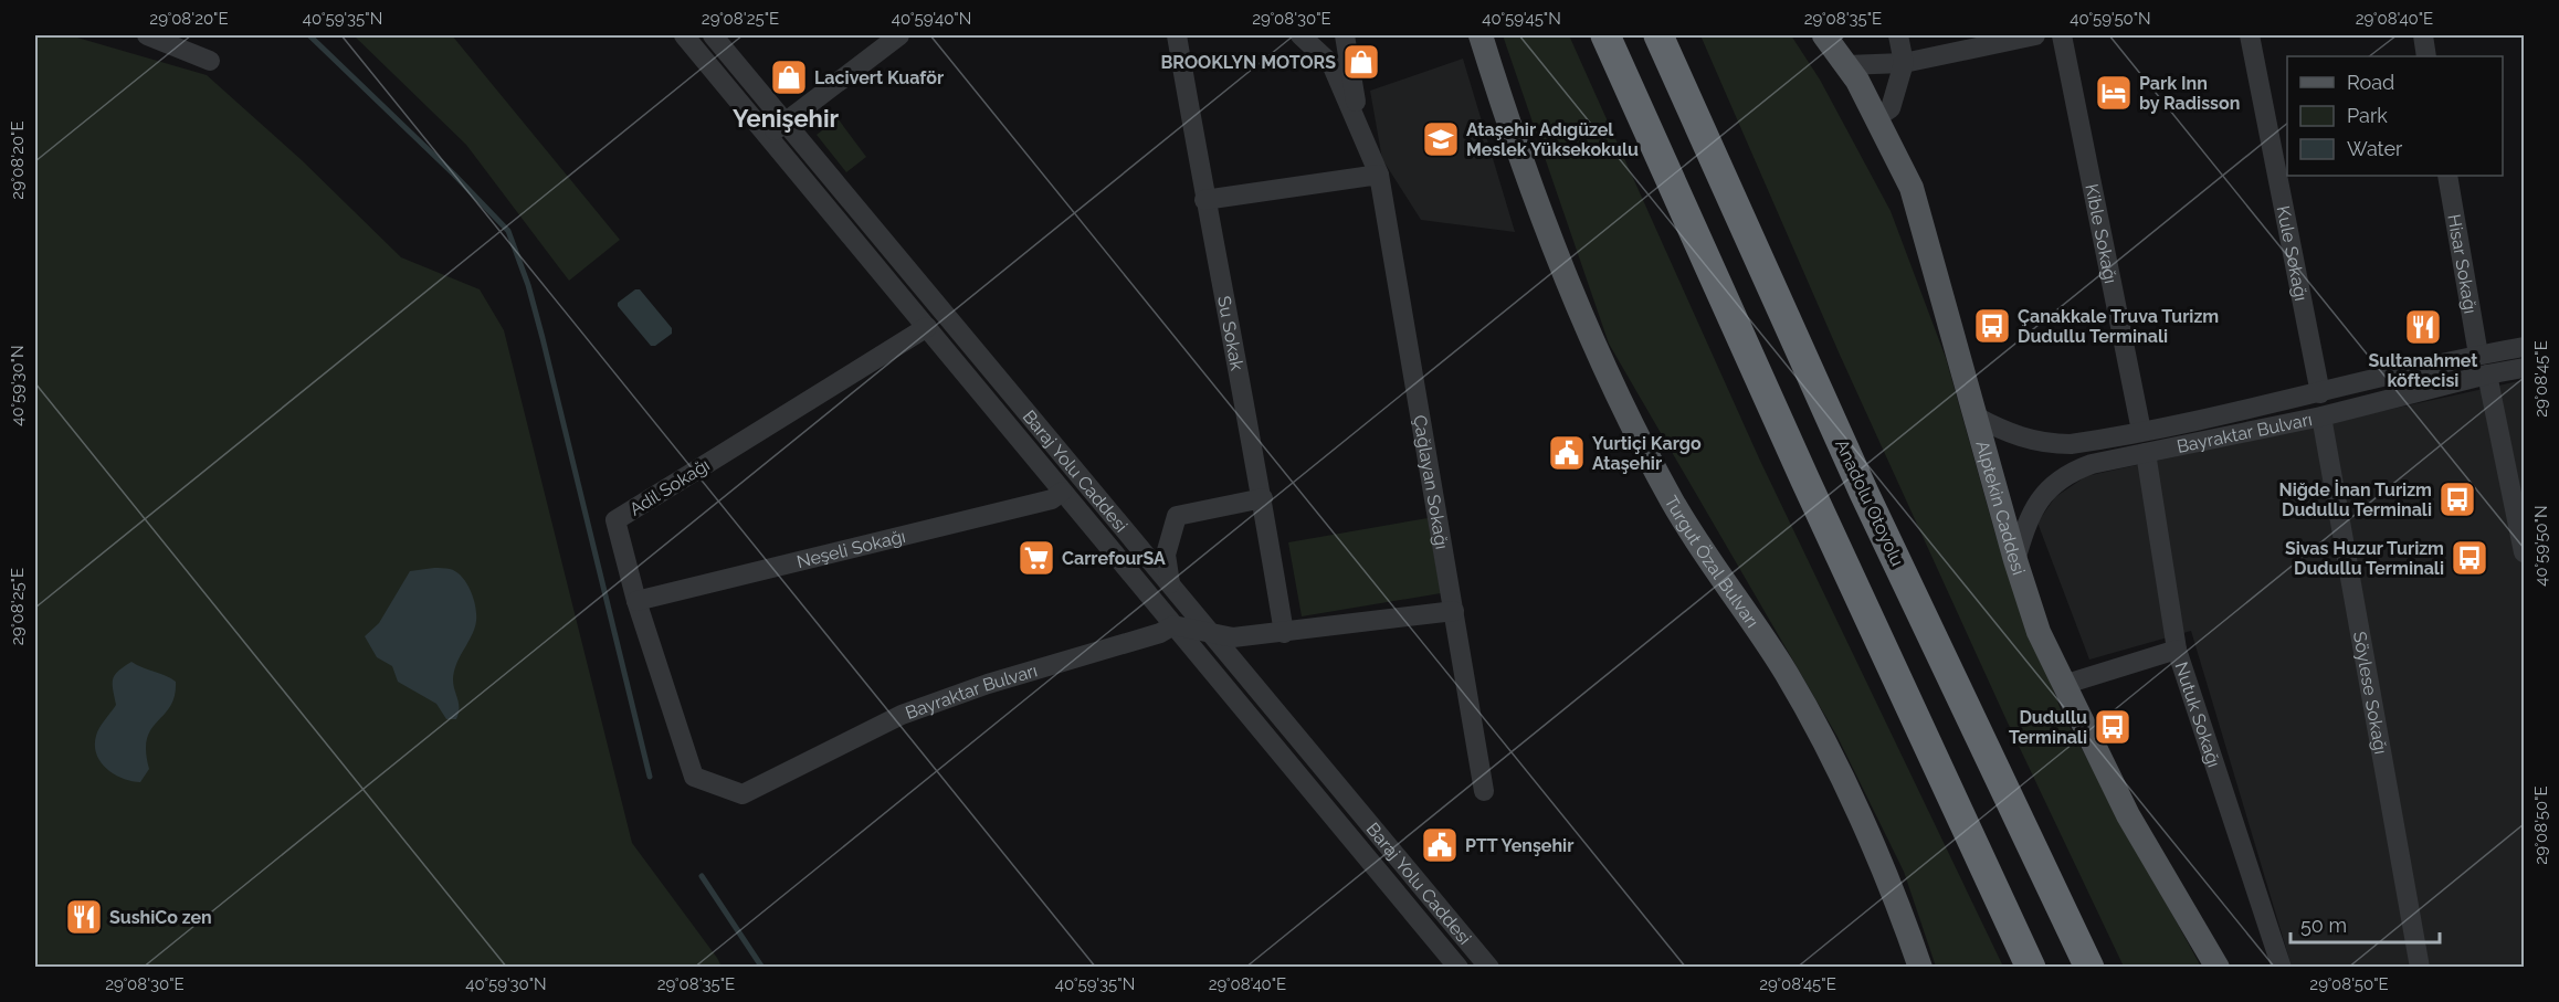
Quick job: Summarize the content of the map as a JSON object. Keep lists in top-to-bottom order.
{
  "streets": {
    "highway": ["Anadolu Otoyolu"],
    "main road": ["Alptekin Caddesi", "Turgut Özal Bulvarı"],
    "street": [
      "Kible Sokağı",
      "Kule Sokağı",
      "Hisar Sokağı",
      "Su Sokak",
      "Bayraktar Bulvarı",
      "Baraj Yolu Caddesi",
      "Çağlayan Sokağı",
      "Adil Sokağı",
      "Neşeli Sokağı",
      "Söylese Sokağı",
      "Nutuk Sokağı"
    ]
  },
  "crossings": [
    ["Kible Sokağı", "Bayraktar Bulvarı"],
    ["Kule Sokağı", "Bayraktar Bulvarı"],
    ["Hisar Sokağı", "Bayraktar Bulvarı"],
    ["Bayraktar Bulvarı", "Baraj Yolu Caddesi"],
    ["Bayraktar Bulvarı", "Adil Sokağı"],
    ["Bayraktar Bulvarı", "Alptekin Caddesi"],
    ["Bayraktar Bulvarı", "Söylese Sokağı"],
    ["Bayraktar Bulvarı", "Nutuk Sokağı"],
    ["Baraj Yolu Caddesi", "Adil Sokağı"],
    ["Baraj Yolu Caddesi", "Neşeli Sokağı"],
    ["Adil Sokağı", "Neşeli Sokağı"]
  ],
  "districts": ["Yenişehir"],
  "places": {
    "shop": ["BROOKLYN MOTORS", "Lacivert Kuaför"],
    "hotel": ["Park Inn by Radisson"],
    "school or university": ["Ataşehir Adıgüzel Meslek Yüksekokulu"],
    "bus stop": [
      "Çanakkale Truva Turizm Dudullu Terminali",
      "Niğde İnan Turizm Dudullu Terminali",
      "Sivas Huzur Turizm Dudullu Terminali",
      "Dudullu Terminali"
    ],
    "restaurant": ["Sultanahmet köftecisi", "SushiCo zen"],
    "public building": ["Yurtiçi Kargo Ataşehir", "PTT Yenşehir"],
    "supermarket": ["CarrefourSA"]
  },
  "legend": ["Road", "Park", "Water"],
  "scale_bar": "50 m",
  "coordinates": [
    "29°08'20\"E",
    "40°59'35\"N",
    "29°08'25\"E",
    "40°59'40\"N",
    "29°08'30\"E",
    "40°59'45\"N",
    "29°08'35\"E",
    "40°59'50\"N",
    "29°08'40\"E",
    "29°08'45\"E",
    "40°59'30\"N",
    "29°08'50\"E"
  ]
}
